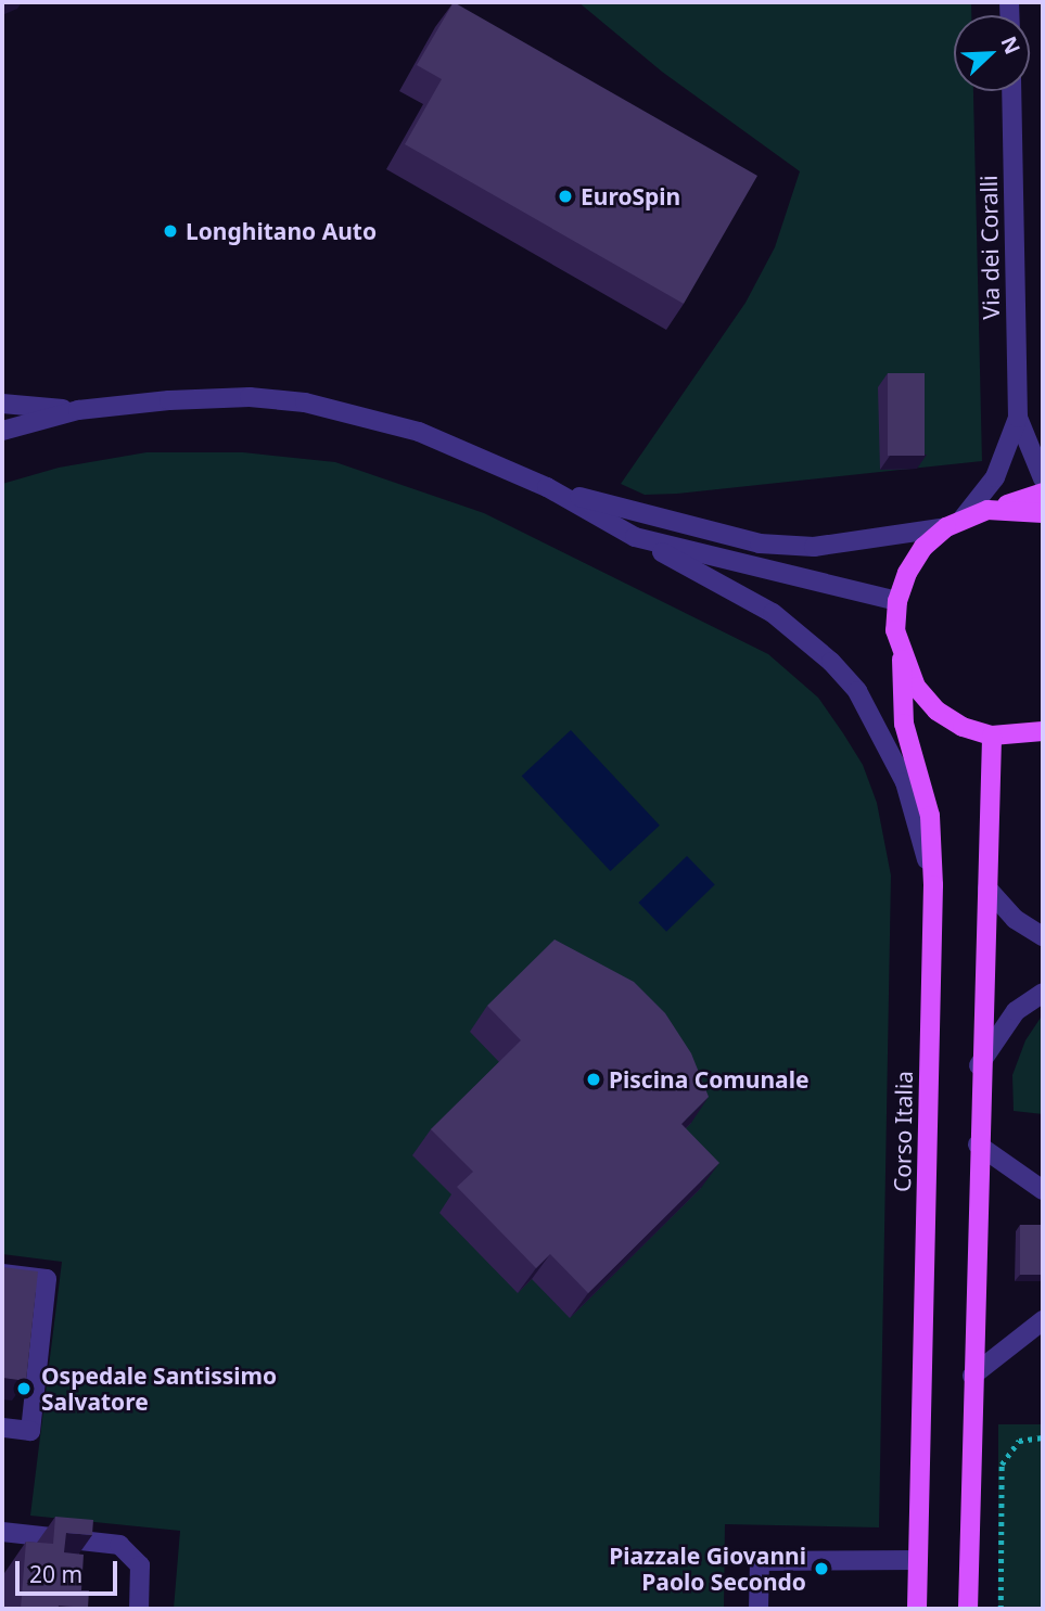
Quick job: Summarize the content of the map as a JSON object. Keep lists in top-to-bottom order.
{
  "streets": {
    "main road": ["Corso Italia"],
    "street": ["Via dei Coralli"]
  },
  "places": [
    "EuroSpin",
    "Longhitano Auto",
    "Piscina Comunale",
    "Ospedale Santissimo Salvatore",
    "Piazzale Giovanni Paolo Secondo"
  ],
  "scale_bar": "20 m",
  "north": "top right"
}
